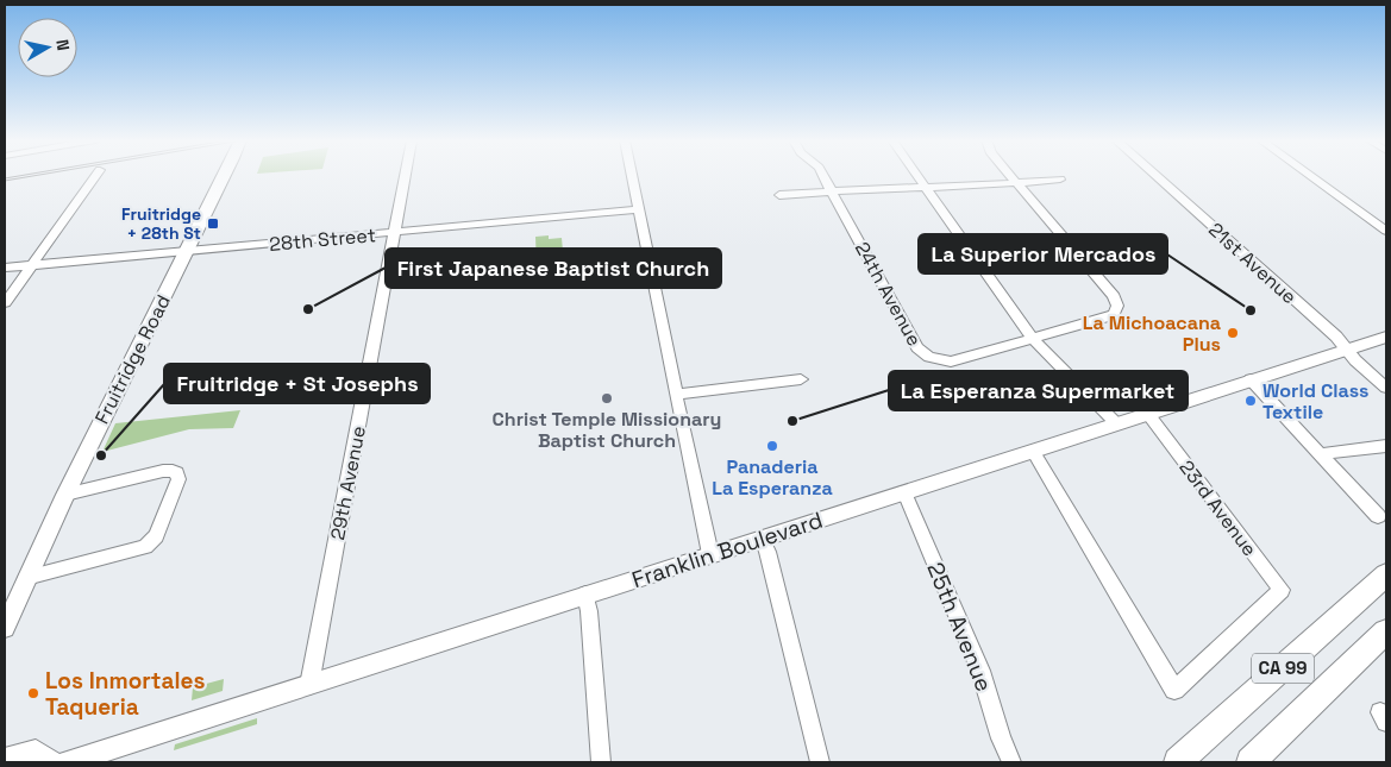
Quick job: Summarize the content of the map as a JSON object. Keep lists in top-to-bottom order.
{
  "streets": {
    "highway": ["CA 99"],
    "main road": ["Fruitridge Road", "Franklin Boulevard"],
    "street": [
      "28th Street",
      "21st Avenue",
      "24th Avenue",
      "29th Avenue",
      "23rd Avenue",
      "25th Avenue"
    ]
  },
  "crossings": [
    ["28th Street", "Fruitridge Road"],
    ["28th Street", "29th Avenue"],
    ["21st Avenue", "Franklin Boulevard"],
    ["29th Avenue", "Franklin Boulevard"],
    ["23rd Avenue", "Franklin Boulevard"],
    ["Franklin Boulevard", "25th Avenue"]
  ],
  "places": {
    "transit": ["Fruitridge + 28th St"],
    "other": [
      "First Japanese Baptist Church",
      "La Superior Mercados",
      "La Michoacana Plus",
      "Christ Temple Missionary Baptist Church",
      "World Class Textile",
      "La Esperanza Supermarket",
      "Panaderia La Esperanza",
      "Fruitridge + St Josephs",
      "Los Inmortales Taqueria"
    ]
  },
  "north": "right"
}
